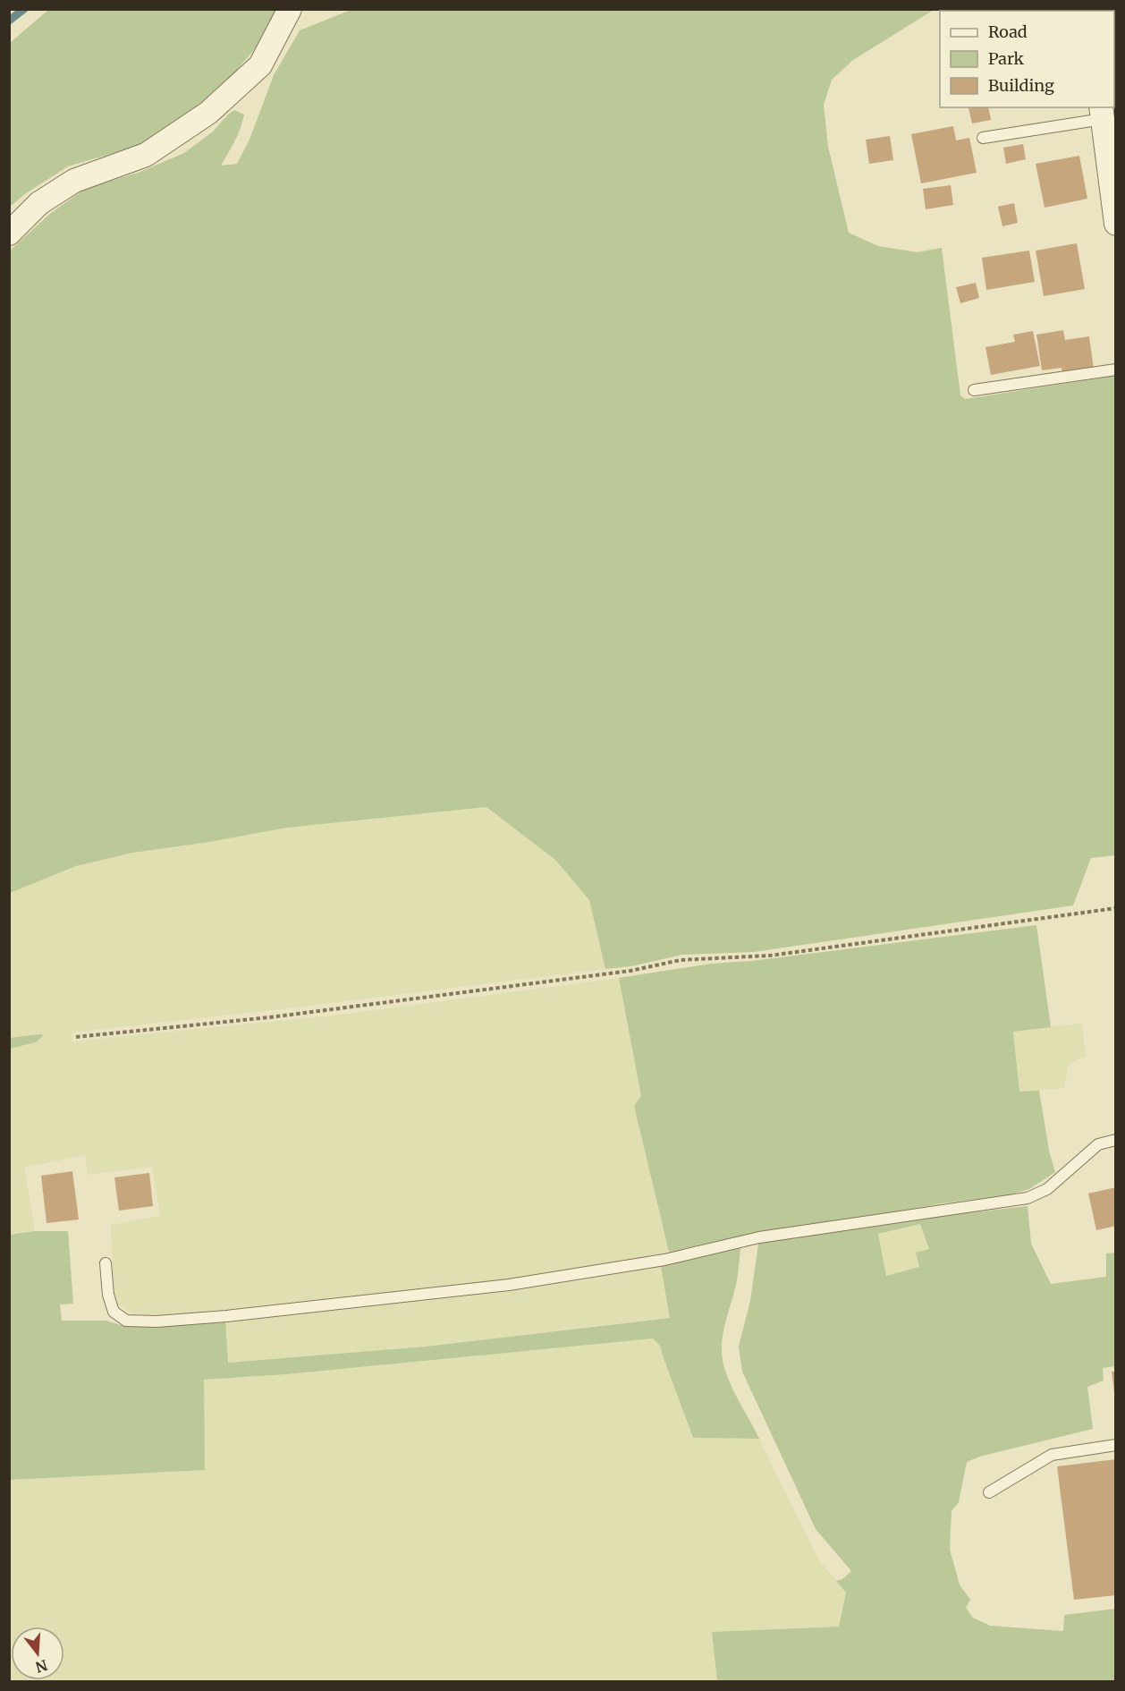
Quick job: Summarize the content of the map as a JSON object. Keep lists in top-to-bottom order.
{
  "legend": ["Road", "Park", "Building"],
  "north": "bottom"
}
